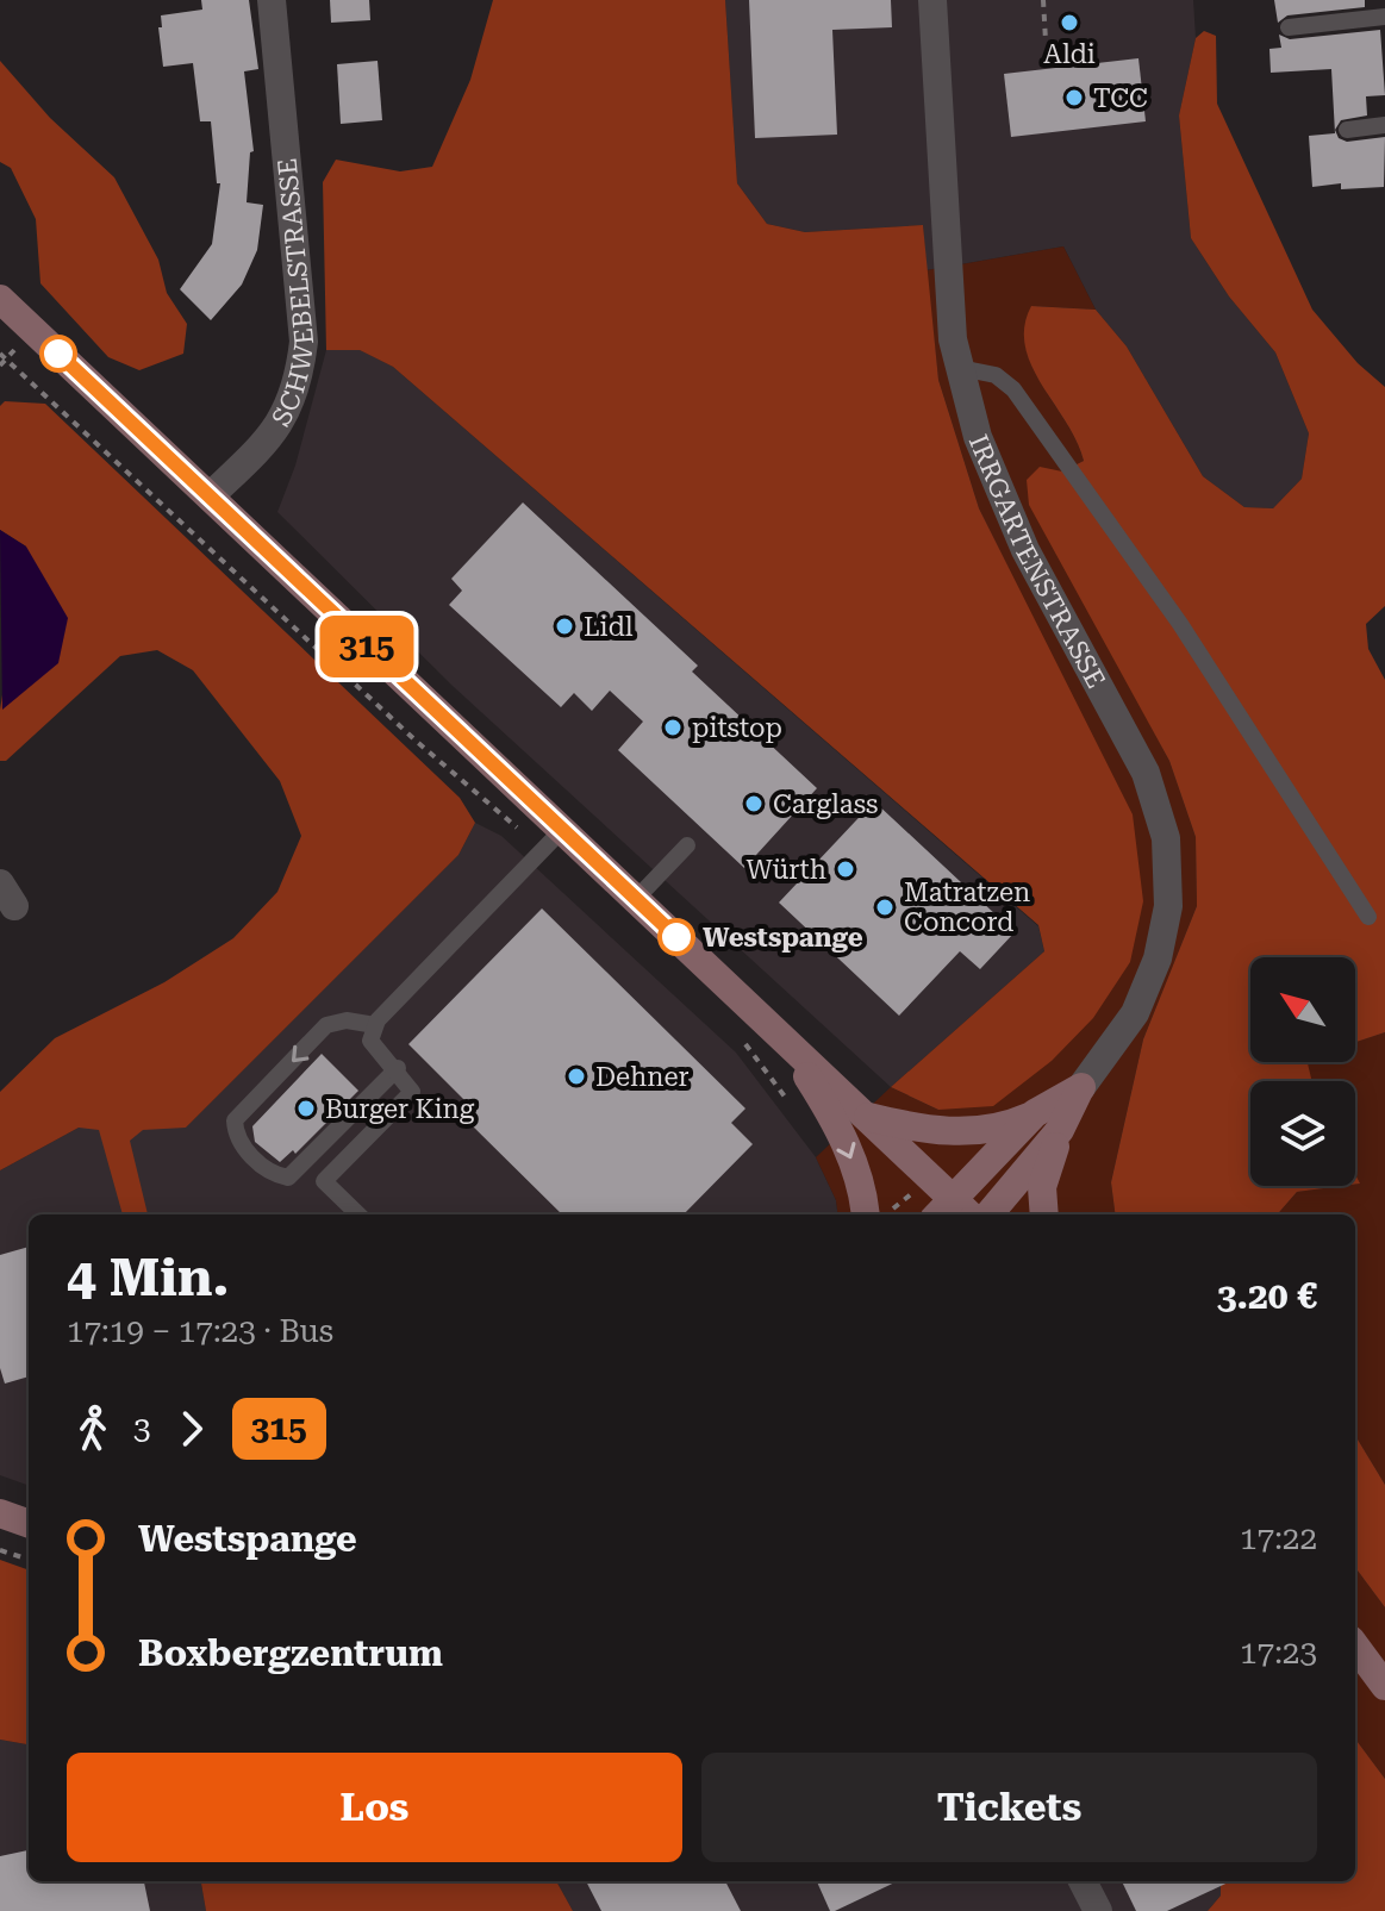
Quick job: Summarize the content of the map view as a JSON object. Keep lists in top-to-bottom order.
{
  "streets": {
    "main road": ["IRRGARTENSTRASSE"],
    "street": ["SCHWEBELSTRASSE"]
  },
  "places": [
    "Aldi",
    "TCC",
    "Lidl",
    "pitstop",
    "Carglass",
    "Würth",
    "Matratzen Concord",
    "Westspange",
    "Dehner",
    "Burger King"
  ],
  "lines": ["bus line 315"],
  "north": "top left",
  "page": {
    "on_map": "315",
    "heading": ["4 Min.", "17:19 – 17:23 · Bus", "3.20 €"],
    "legs": ["3", "315"],
    "list": [
      {
        "name": "Westspange",
        "value": "17:22"
      },
      {
        "name": "Boxbergzentrum",
        "value": "17:23"
      }
    ],
    "buttons": ["Los", "Tickets"]
  }
}
